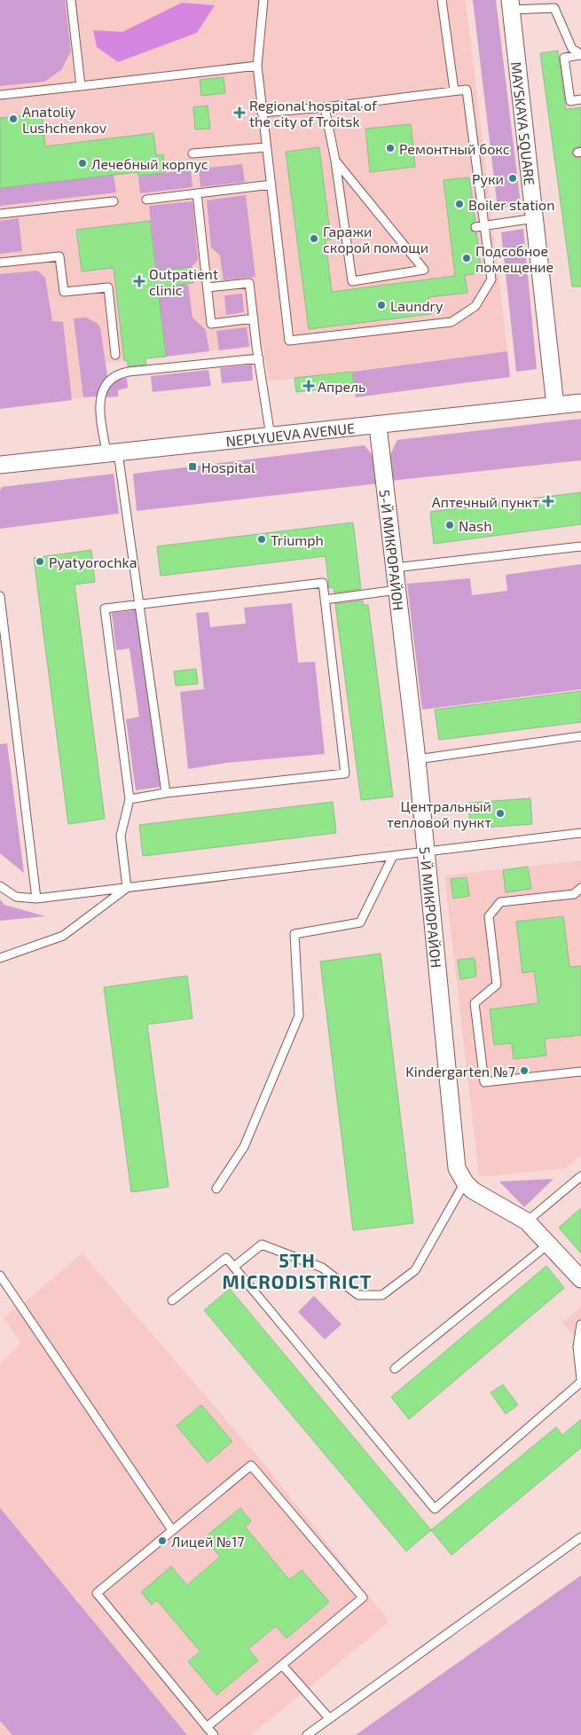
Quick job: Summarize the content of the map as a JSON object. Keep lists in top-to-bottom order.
{
  "streets": {
    "street": ["MAYSKAYA SQUARE", "NEPLYUEVA AVENUE", "5-Й МИКРОРАЙОН"]
  },
  "crossings": [
    ["MAYSKAYA SQUARE", "NEPLYUEVA AVENUE"],
    ["NEPLYUEVA AVENUE", "5-Й МИКРОРАЙОН"]
  ],
  "districts": ["5TH MICRODISTRICT"],
  "places": {
    "health": [
      "Regional hospital of the city of Troitsk",
      "Outpatient clinic",
      "Апрель",
      "Аптечный пункт"
    ],
    "other": [
      "Anatoliy Lushchenkov",
      "Ремонтный бокс",
      "Лечебный корпус",
      "Руки",
      "Boiler station",
      "Гаражи скорой помощи",
      "Подсобное помещение",
      "Laundry",
      "Nash",
      "Triumph",
      "Pyatyorochka",
      "Центральный тепловой пункт",
      "Kindergarten №7",
      "Лицей №17"
    ],
    "transit": ["Hospital"]
  }
}
